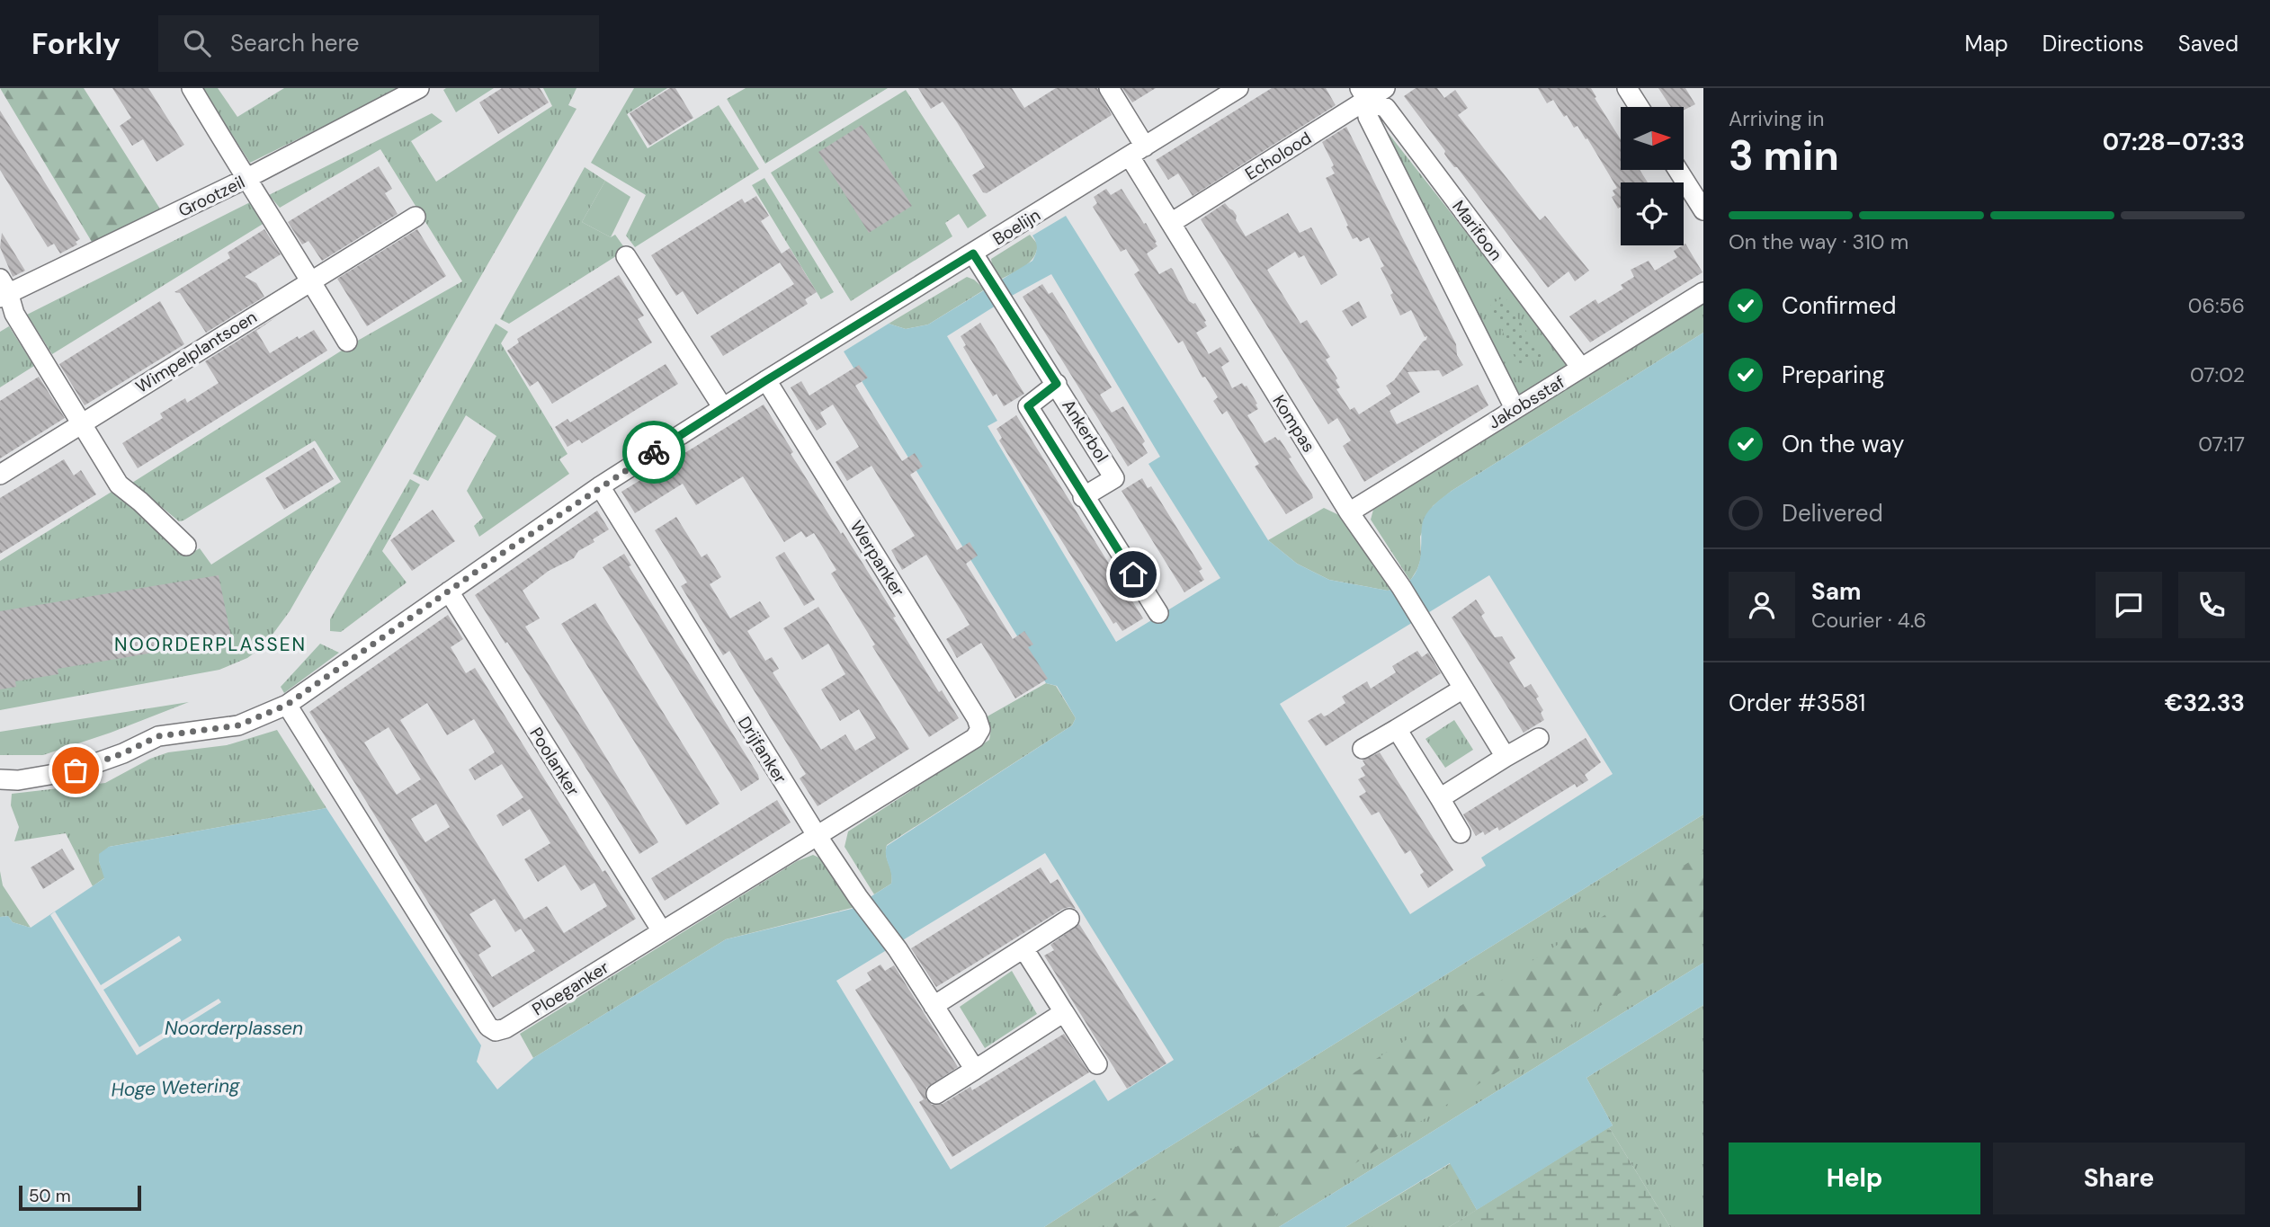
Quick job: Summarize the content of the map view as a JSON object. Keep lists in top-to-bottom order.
{
  "streets": {
    "street": [
      "Echolood",
      "Grootzeil",
      "Boelijn",
      "Marifoon",
      "Wimpelplantsoen",
      "Jakobsstaf",
      "Kompas",
      "Ankerbol",
      "Werpanker",
      "Drijfanker",
      "Poolanker",
      "Ploeganker"
    ]
  },
  "crossings": [
    ["Echolood", "Marifoon"],
    ["Echolood", "Kompas"],
    ["Boelijn", "Kompas"],
    ["Boelijn", "Ankerbol"],
    ["Boelijn", "Werpanker"],
    ["Boelijn", "Drijfanker"],
    ["Boelijn", "Poolanker"],
    ["Boelijn", "Ploeganker"],
    ["Marifoon", "Jakobsstaf"],
    ["Jakobsstaf", "Kompas"],
    ["Werpanker", "Ploeganker"],
    ["Drijfanker", "Ploeganker"],
    ["Poolanker", "Ploeganker"]
  ],
  "districts": ["NOORDERPLASSEN"],
  "water": ["Noorderplassen", "Hoge Wetering"],
  "scale_bar": "50 m",
  "north": "right",
  "page": {
    "header": "Forkly",
    "search": "Search here",
    "nav": ["Map", "Directions", "Saved"],
    "heading": ["3 min", "Arriving in", "07:28–07:33"],
    "panel": [
      "Sam",
      "Courier · 4.6",
      "Order #3581",
      "€32.33"
    ],
    "bar": "On the way · 310 m",
    "list": [
      ["Confirmed", "06:56"],
      ["Preparing", "07:02"],
      ["On the way", "07:17"],
      "Delivered"
    ],
    "buttons": ["Help", "Share"],
    "scale": "50 m"
  }
}
